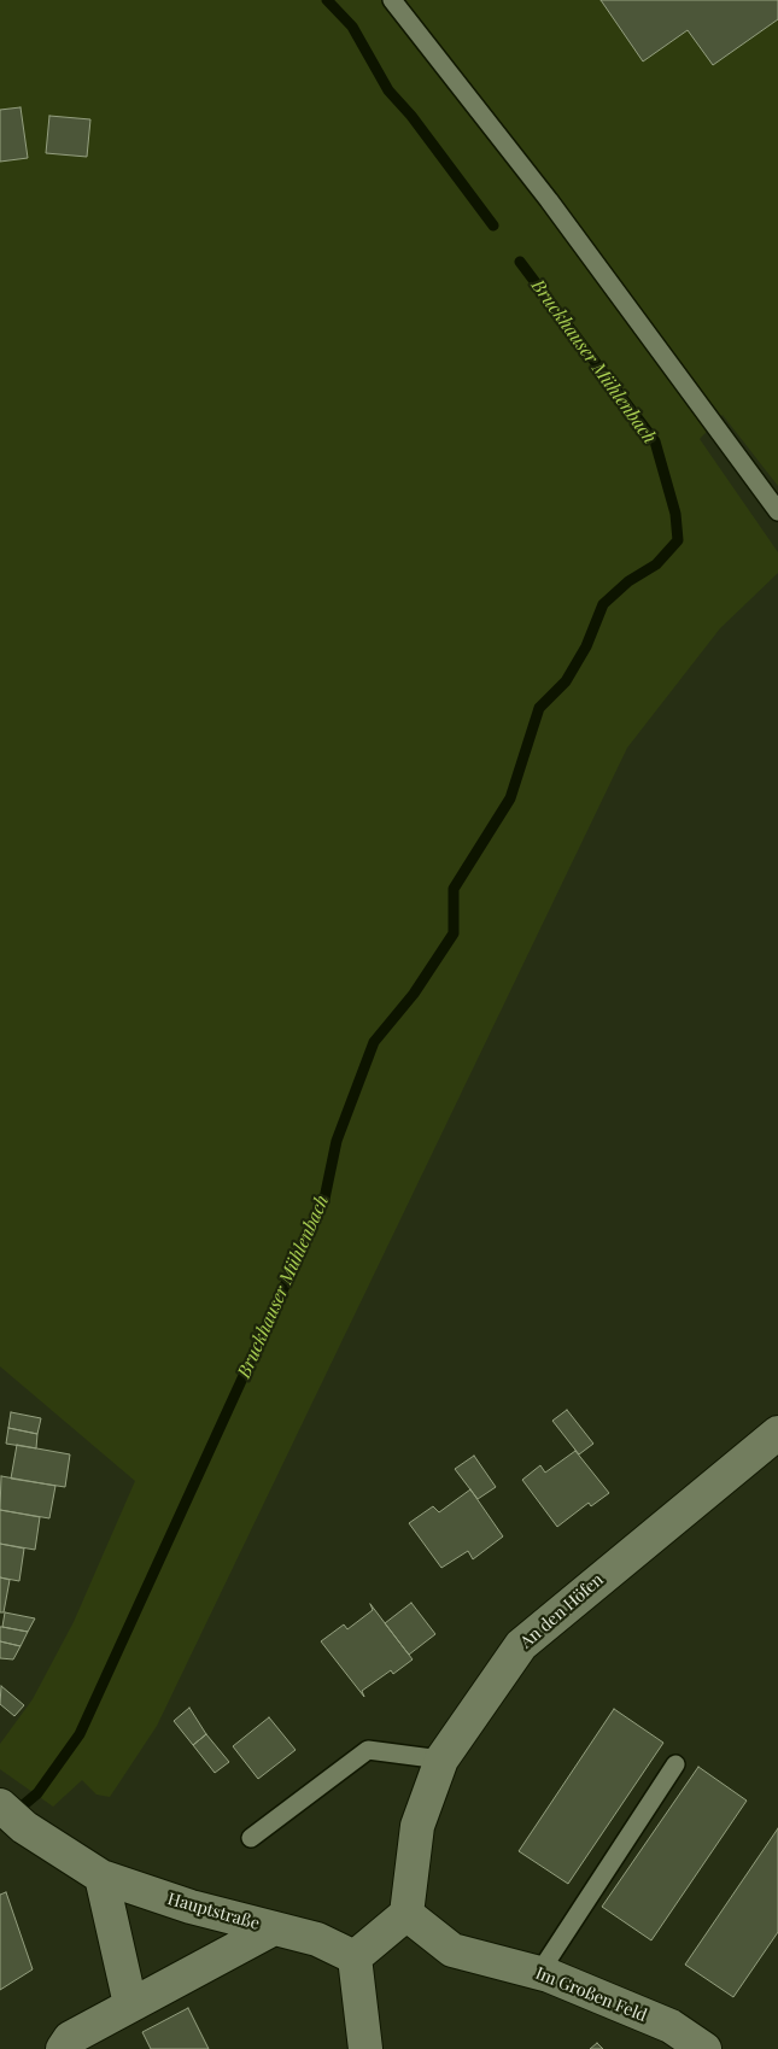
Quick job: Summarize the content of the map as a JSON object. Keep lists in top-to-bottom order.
{
  "streets": {
    "street": ["An den Höfen", "Hauptstraße", "Im Großen Feld"]
  },
  "crossings": [
    ["An den Höfen", "Im Großen Feld"]
  ],
  "water": ["Bruckhauser Mühlenbach"]
}
